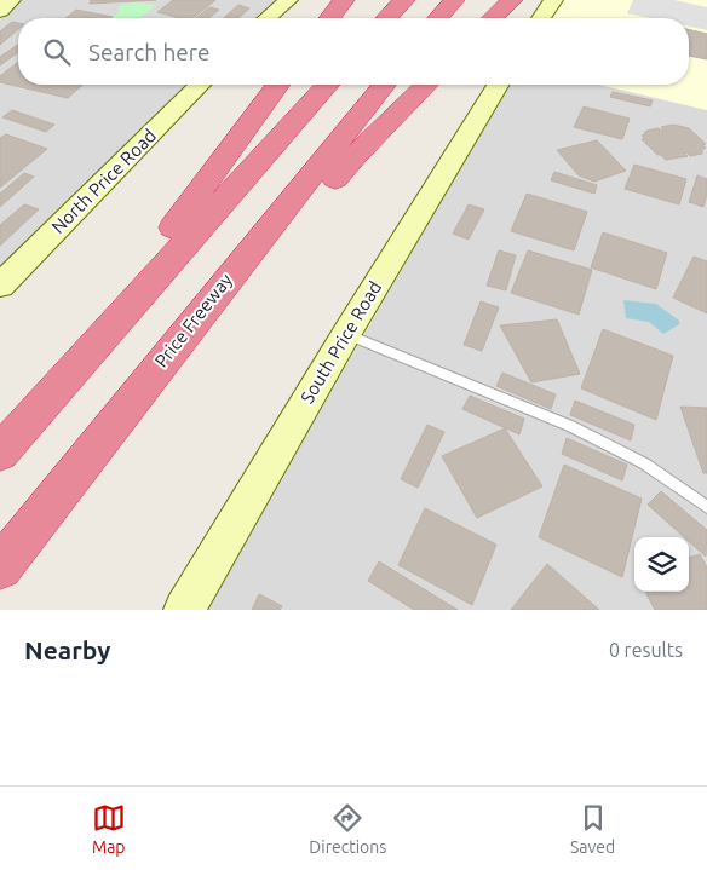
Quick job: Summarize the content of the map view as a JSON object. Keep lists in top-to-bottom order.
{
  "streets": {
    "highway": ["Price Freeway"],
    "main road": ["North Price Road", "South Price Road"]
  },
  "page": {
    "search": "Search here",
    "heading": ["Nearby", "0 results"],
    "nav": ["Map", "Directions", "Saved"]
  }
}
